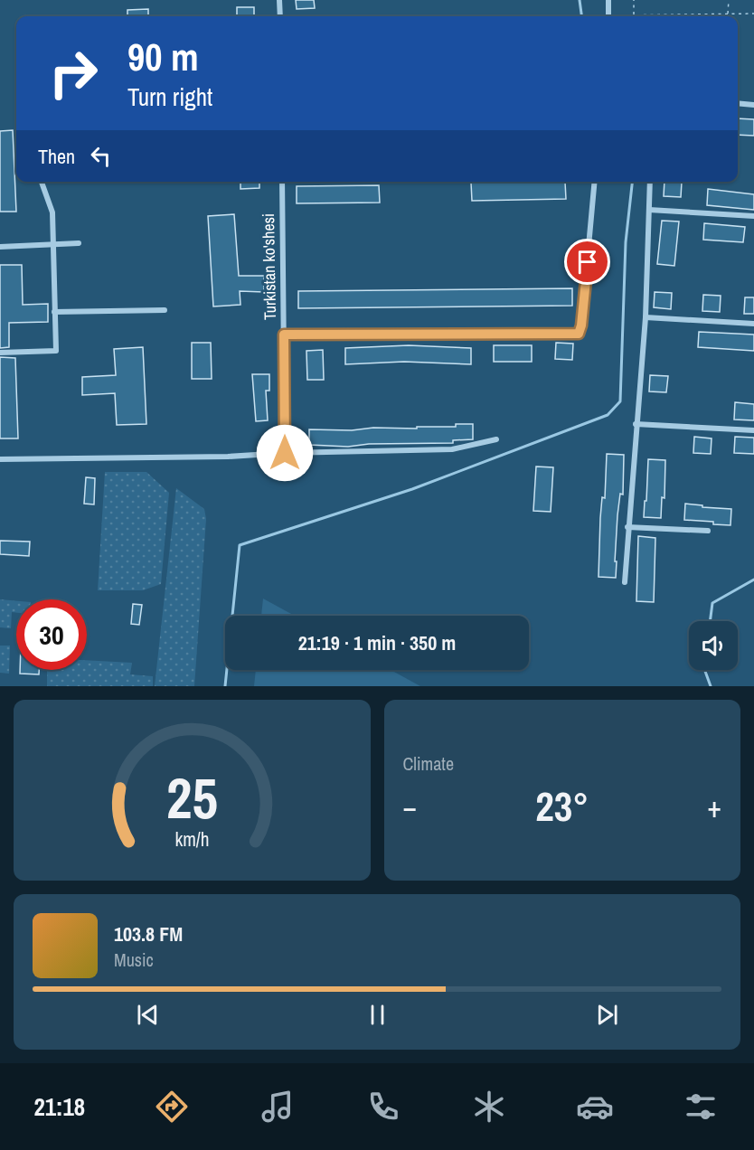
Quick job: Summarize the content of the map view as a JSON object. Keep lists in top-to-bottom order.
{
  "streets": {
    "street": ["Turkistan ko'shesi"]
  },
  "page": {
    "turn": ["90 m", "Turn right"],
    "then": "Then",
    "limit": "30",
    "trip": "21:19 · 1 min · 350 m",
    "tile": "Climate",
    "heat": ["−", "23°", "+"],
    "song": ["103.8 FM", "Music"],
    "tabs": "21:18",
    "gauge": ["25", "km/h"]
  }
}
